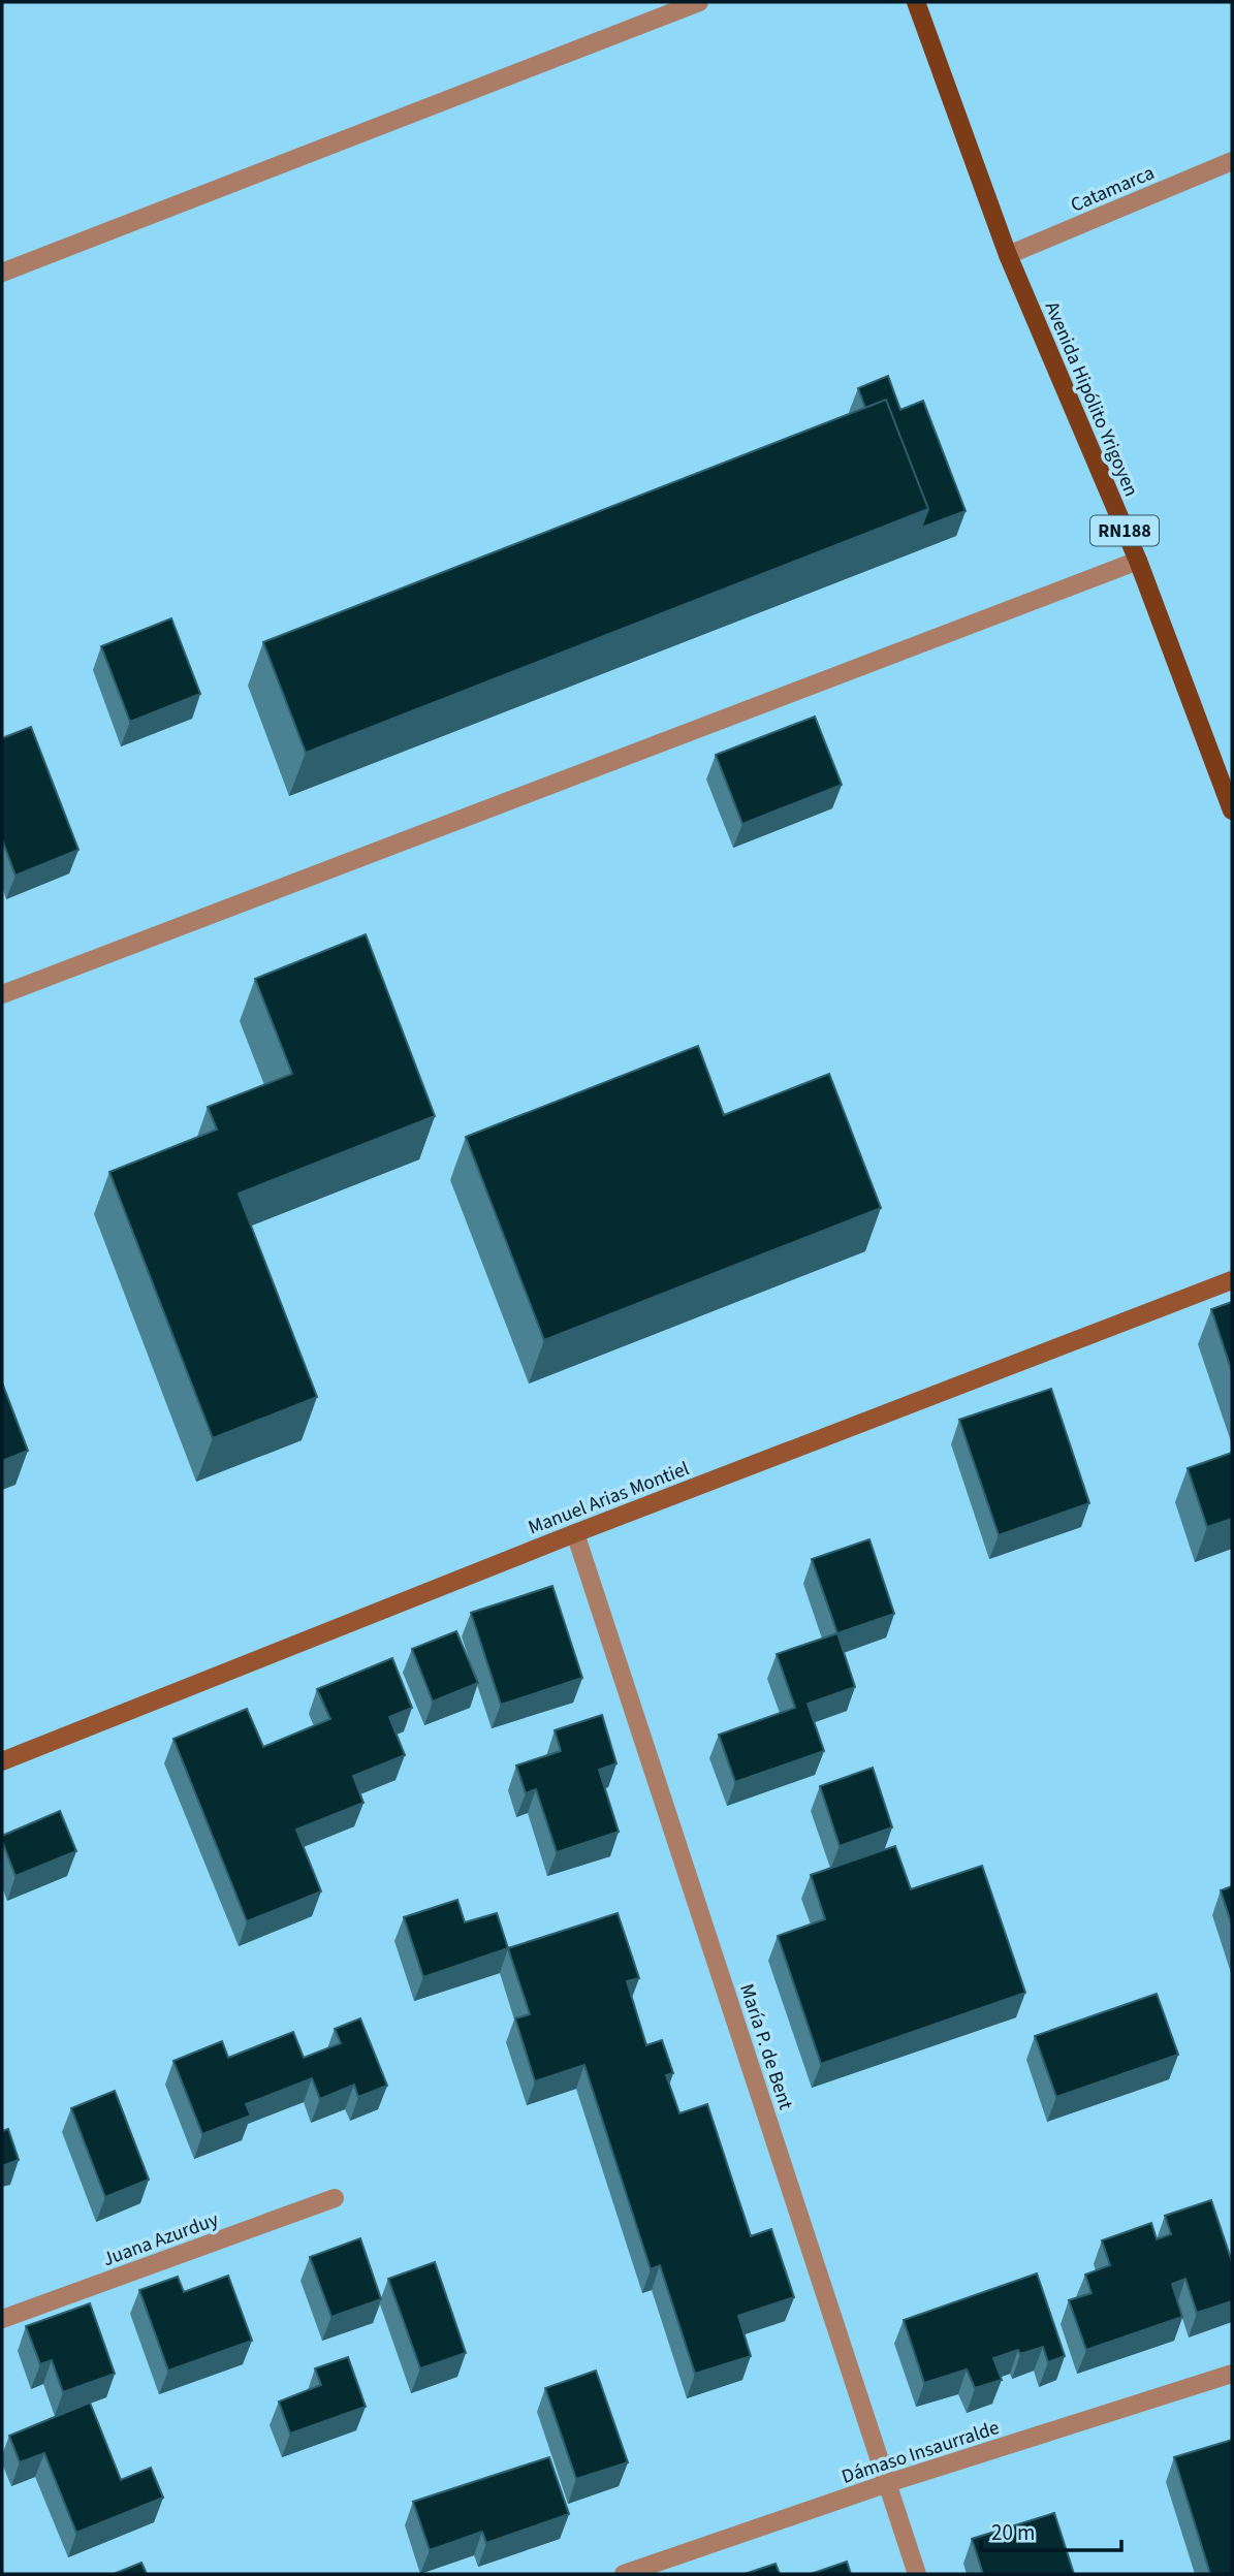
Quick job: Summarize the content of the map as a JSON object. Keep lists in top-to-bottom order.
{
  "streets": {
    "main road": ["Avenida Hipólito Yrigoyen", "RN188"],
    "street": [
      "Catamarca",
      "Manuel Arias Montiel",
      "María P. de Bent",
      "Juana Azurduy",
      "Dámaso Insaurralde"
    ]
  },
  "crossings": [
    ["Catamarca", "Avenida Hipólito Yrigoyen"],
    ["Manuel Arias Montiel", "María P. de Bent"],
    ["María P. de Bent", "Dámaso Insaurralde"]
  ],
  "scale_bar": "20 m"
}
